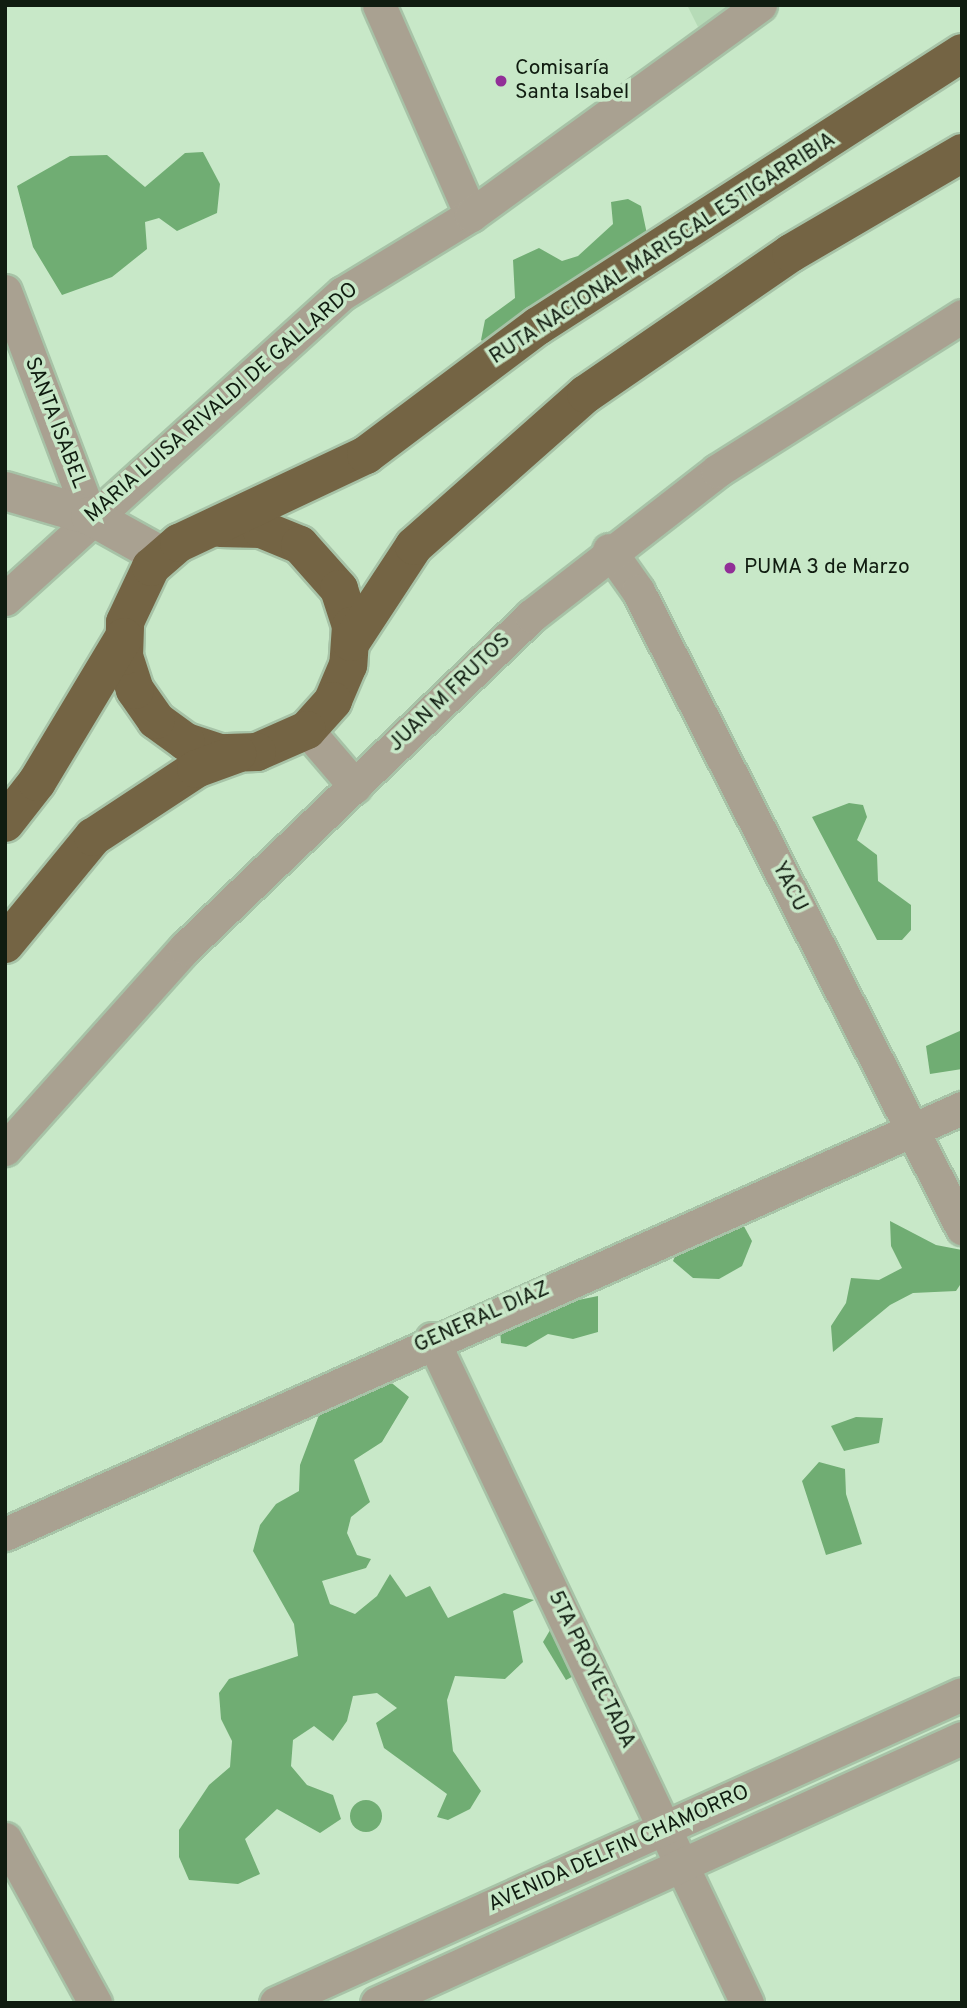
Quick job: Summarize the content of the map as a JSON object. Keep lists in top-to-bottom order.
{
  "streets": {
    "highway": ["RUTA NACIONAL MARISCAL ESTIGARRIBIA"],
    "street": [
      "MARIA LUISA RIVALDI DE GALLARDO",
      "SANTA ISABEL",
      "JUAN M FRUTOS",
      "YACU",
      "GENERAL DIAZ",
      "5TA PROYECTADA",
      "AVENIDA DELFIN CHAMORRO"
    ]
  },
  "crossings": [
    ["MARIA LUISA RIVALDI DE GALLARDO", "SANTA ISABEL"],
    ["JUAN M FRUTOS", "YACU"],
    ["YACU", "GENERAL DIAZ"],
    ["GENERAL DIAZ", "5TA PROYECTADA"],
    ["5TA PROYECTADA", "AVENIDA DELFIN CHAMORRO"]
  ],
  "places": ["Comisaría Santa Isabel", "PUMA 3 de Marzo"]
}
